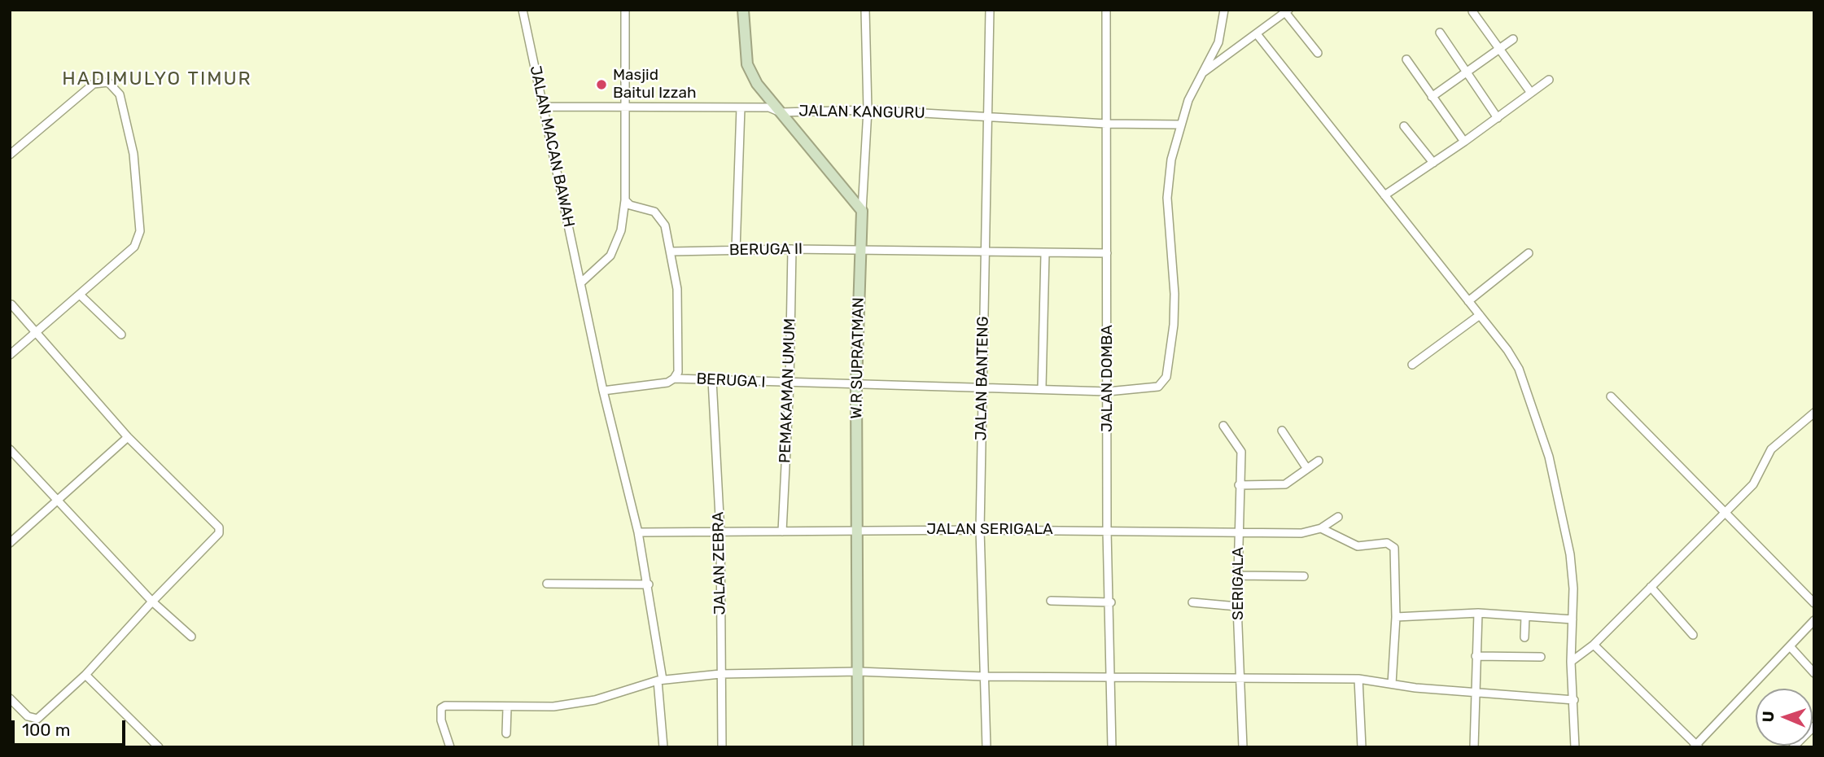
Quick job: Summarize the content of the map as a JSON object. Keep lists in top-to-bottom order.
{
  "streets": {
    "street": [
      "JALAN KANGURU",
      "JALAN MACAN BAWAH",
      "BERUGA II",
      "W.R SUPRATMAN",
      "JALAN BANTENG",
      "JALAN DOMBA",
      "BERUGA I",
      "PEMAKAMAN UMUM",
      "JALAN SERIGALA",
      "JALAN ZEBRA",
      "SERIGALA"
    ]
  },
  "crossings": [
    ["JALAN KANGURU", "JALAN MACAN BAWAH"],
    ["JALAN KANGURU", "JALAN BANTENG"],
    ["JALAN KANGURU", "JALAN DOMBA"],
    ["JALAN KANGURU", "BERUGA I"],
    ["JALAN MACAN BAWAH", "BERUGA I"],
    ["JALAN MACAN BAWAH", "JALAN SERIGALA"],
    ["BERUGA II", "W.R SUPRATMAN"],
    ["BERUGA II", "JALAN BANTENG"],
    ["BERUGA II", "JALAN DOMBA"],
    ["BERUGA II", "PEMAKAMAN UMUM"],
    ["W.R SUPRATMAN", "BERUGA I"],
    ["W.R SUPRATMAN", "JALAN SERIGALA"],
    ["JALAN BANTENG", "BERUGA I"],
    ["JALAN BANTENG", "JALAN SERIGALA"],
    ["JALAN DOMBA", "BERUGA I"],
    ["JALAN DOMBA", "JALAN SERIGALA"],
    ["BERUGA I", "PEMAKAMAN UMUM"],
    ["BERUGA I", "JALAN ZEBRA"],
    ["PEMAKAMAN UMUM", "JALAN SERIGALA"],
    ["JALAN SERIGALA", "JALAN ZEBRA"],
    ["JALAN SERIGALA", "SERIGALA"]
  ],
  "districts": ["HADIMULYO TIMUR"],
  "places": ["Masjid Baitul Izzah"],
  "scale_bar": "100 m",
  "north": "left"
}
